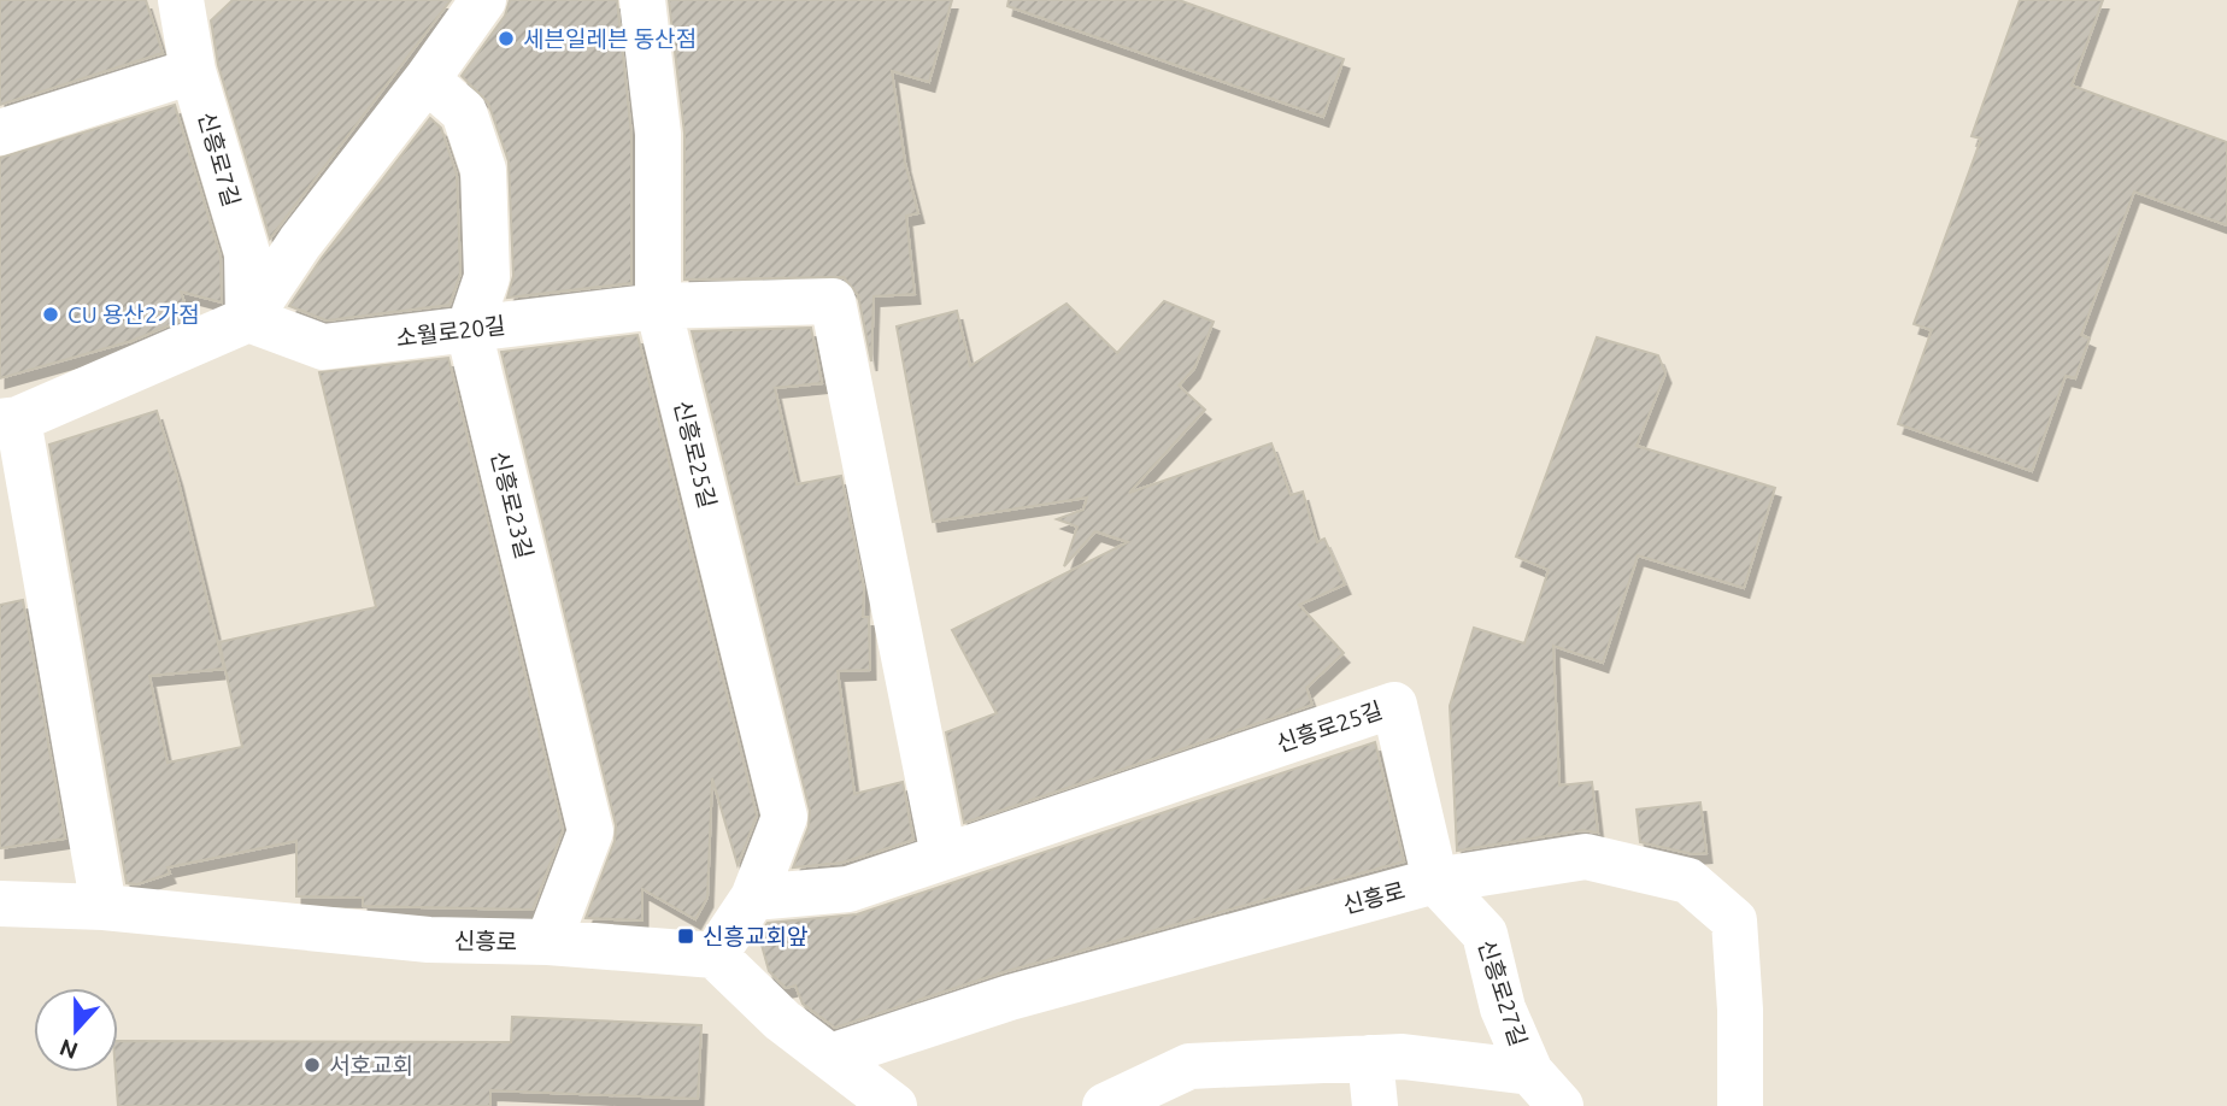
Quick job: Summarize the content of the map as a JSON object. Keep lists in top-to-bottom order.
{
  "streets": {
    "street": [
      "신흥로7길",
      "소월로20길",
      "신흥로25길",
      "신흥로23길",
      "신흥로",
      "신흥로27길"
    ]
  },
  "crossings": [
    ["신흥로7길", "소월로20길"],
    ["소월로20길", "신흥로25길"],
    ["소월로20길", "신흥로23길"],
    ["신흥로25길", "신흥로"],
    ["신흥로25길", "신흥로27길"],
    ["신흥로23길", "신흥로"],
    ["신흥로", "신흥로27길"]
  ],
  "places": {
    "other": ["세븐일레븐 동산점", "CU 용산2가점", "서호교회"],
    "transit": ["신흥교회앞"]
  },
  "north": "bottom"
}
